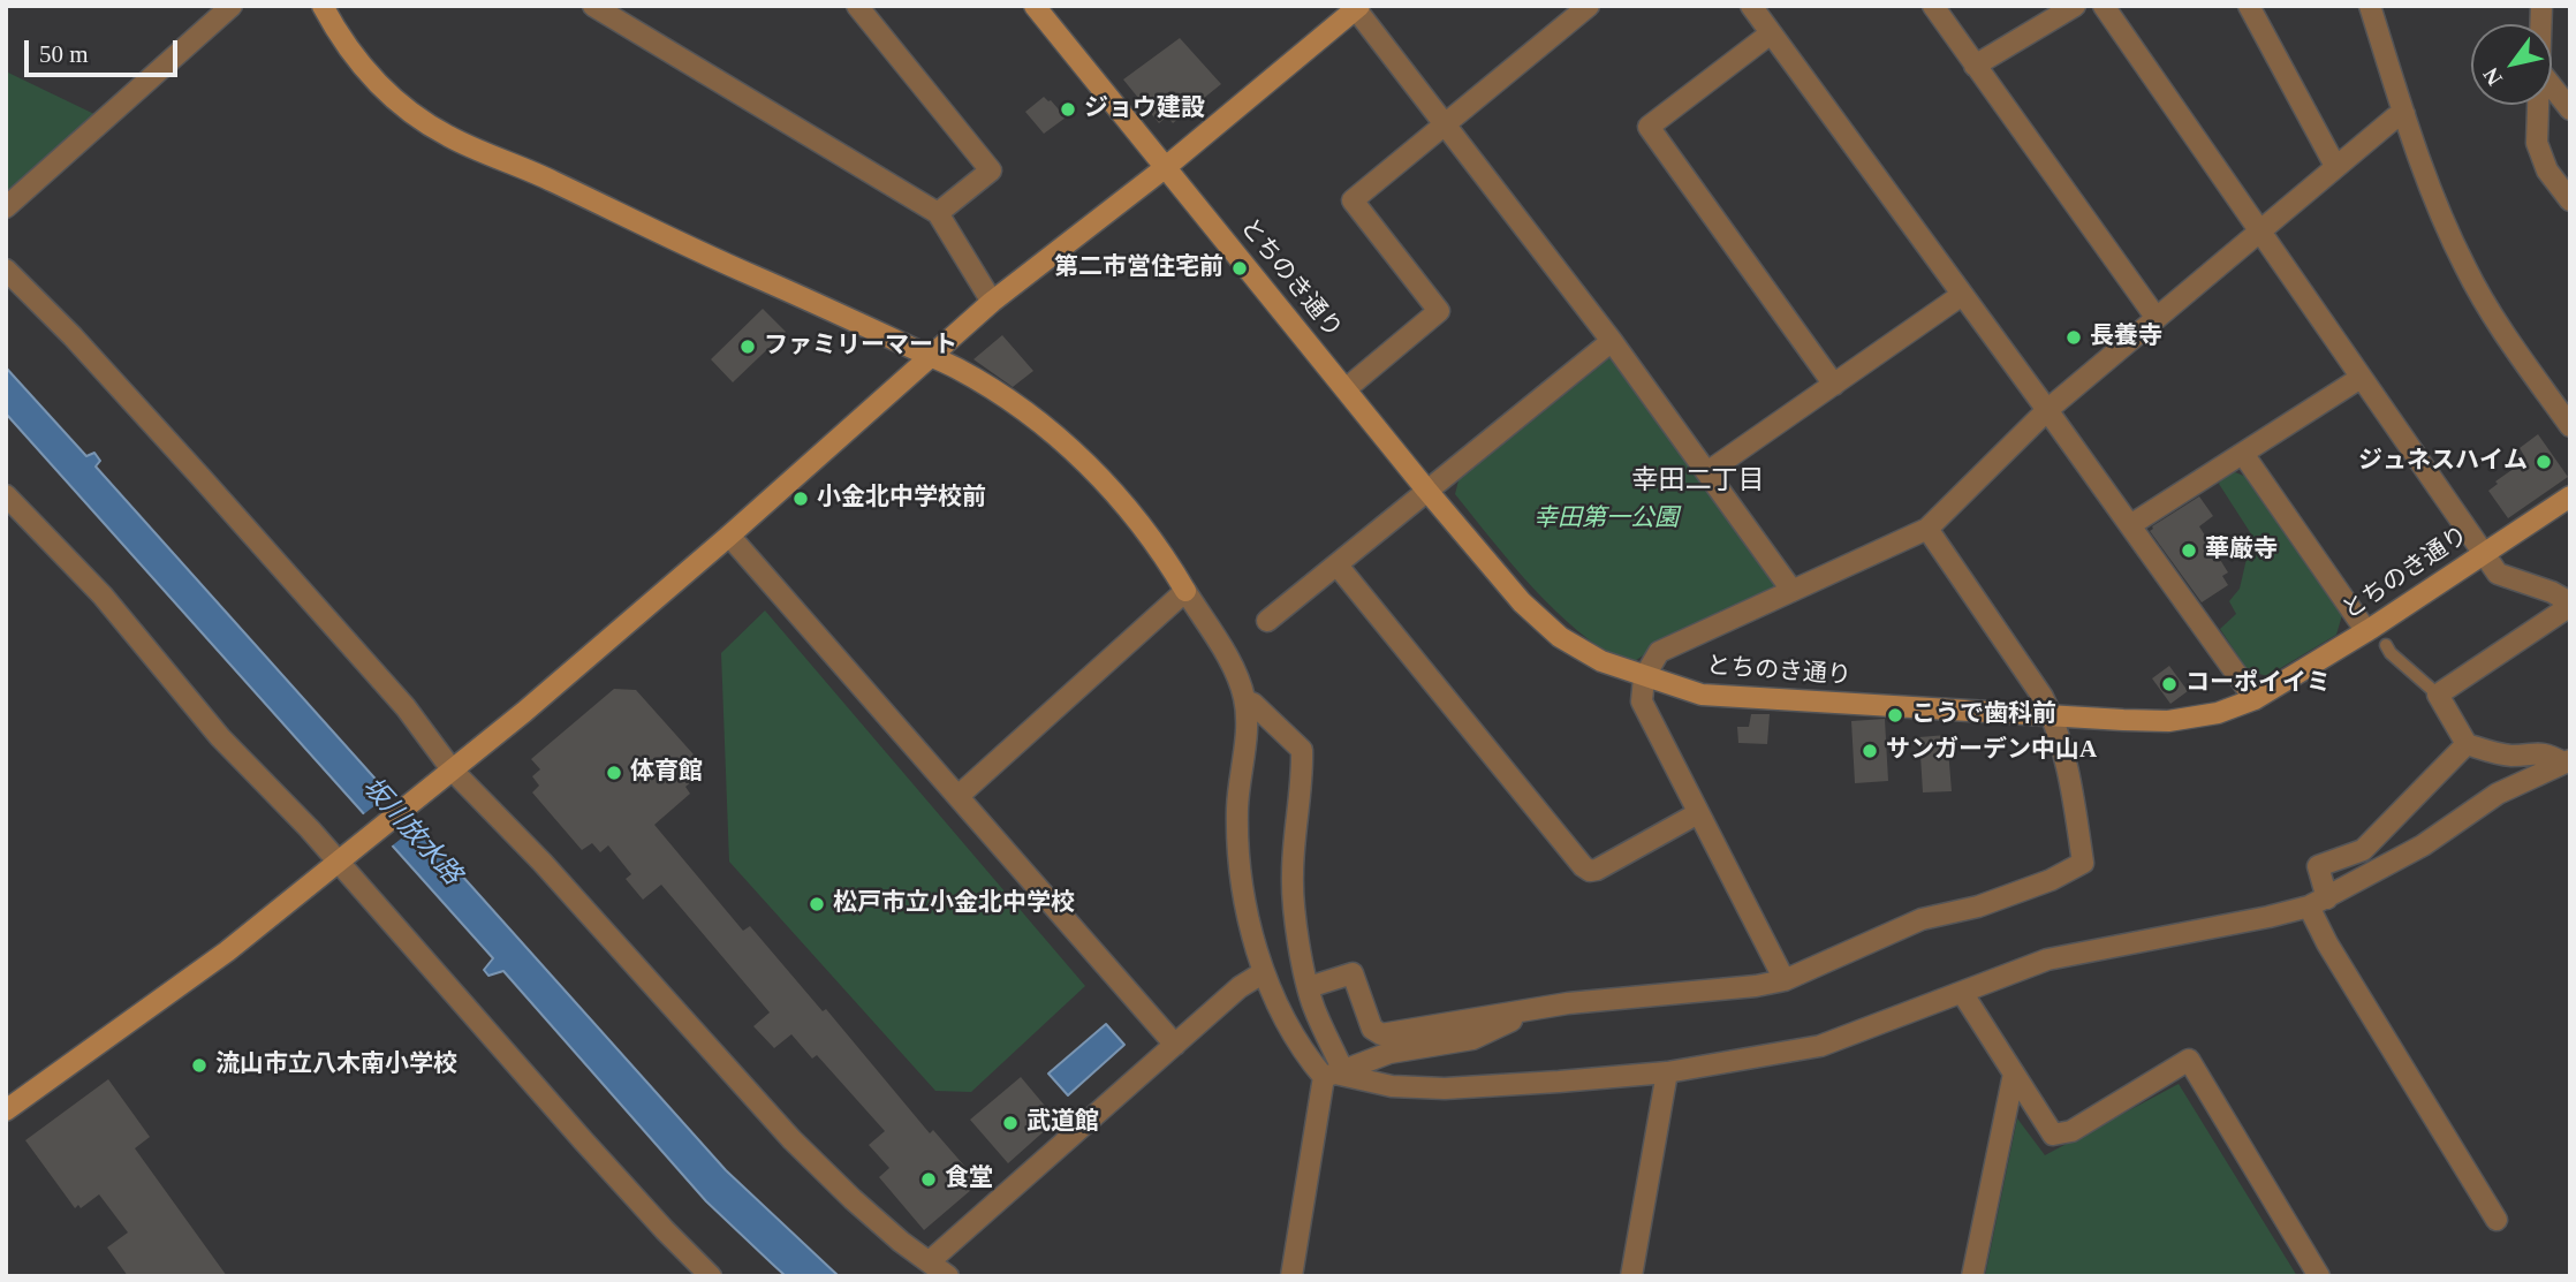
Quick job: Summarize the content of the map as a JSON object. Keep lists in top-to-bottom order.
{
  "streets": {
    "street": ["とちのき通り"]
  },
  "districts": ["幸田二丁目"],
  "water": ["坂川放水路"],
  "parks": ["幸田第一公園"],
  "places": [
    "ジョウ建設",
    "第二市営住宅前",
    "長養寺",
    "ファミリーマート",
    "ジュネスハイム",
    "小金北中学校前",
    "華厳寺",
    "コーポイイミ",
    "こうで歯科前",
    "サンガーデン中山A",
    "体育館",
    "松戸市立小金北中学校",
    "流山市立八木南小学校",
    "武道館",
    "食堂"
  ],
  "scale_bar": "50 m",
  "north": "bottom left"
}
